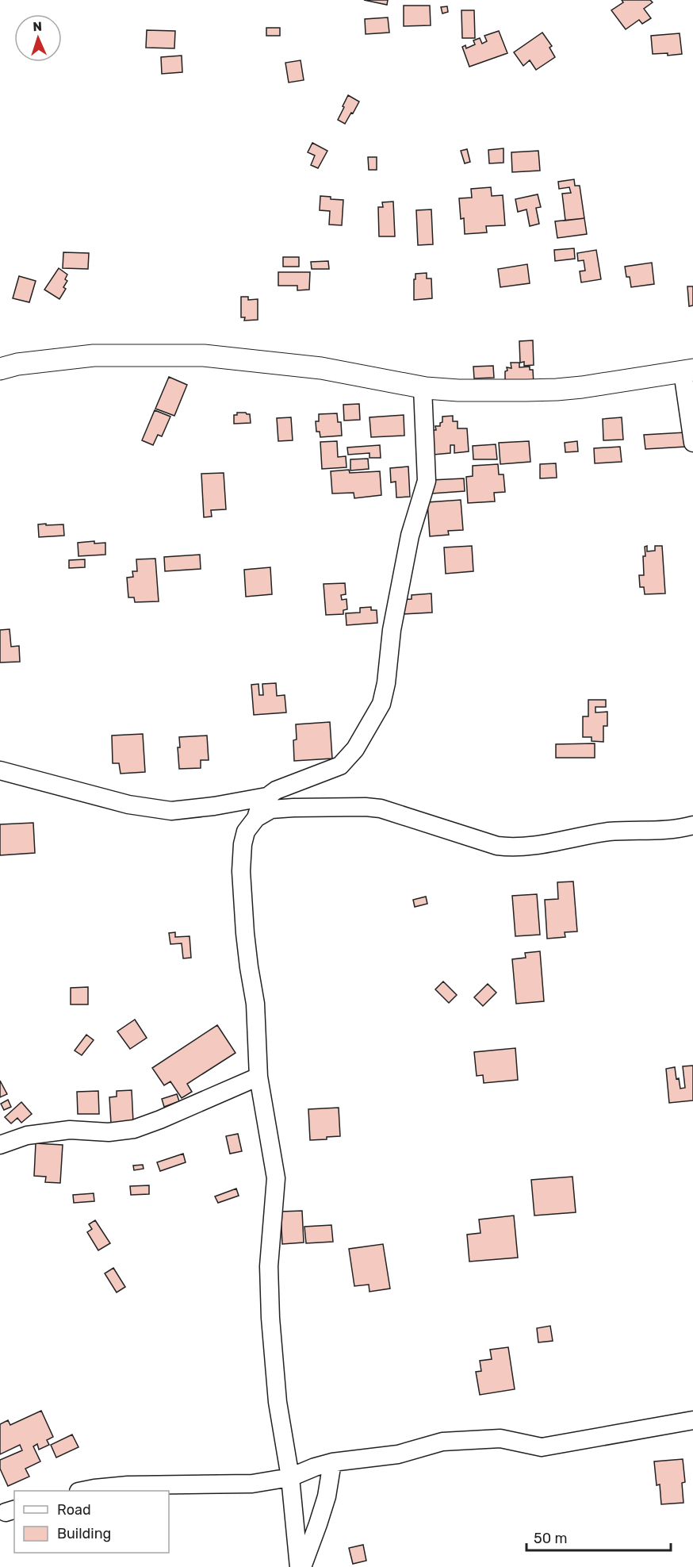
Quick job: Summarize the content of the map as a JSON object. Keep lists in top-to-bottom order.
{
  "legend": ["Road", "Building"],
  "scale_bar": "50 m",
  "north": "top"
}
